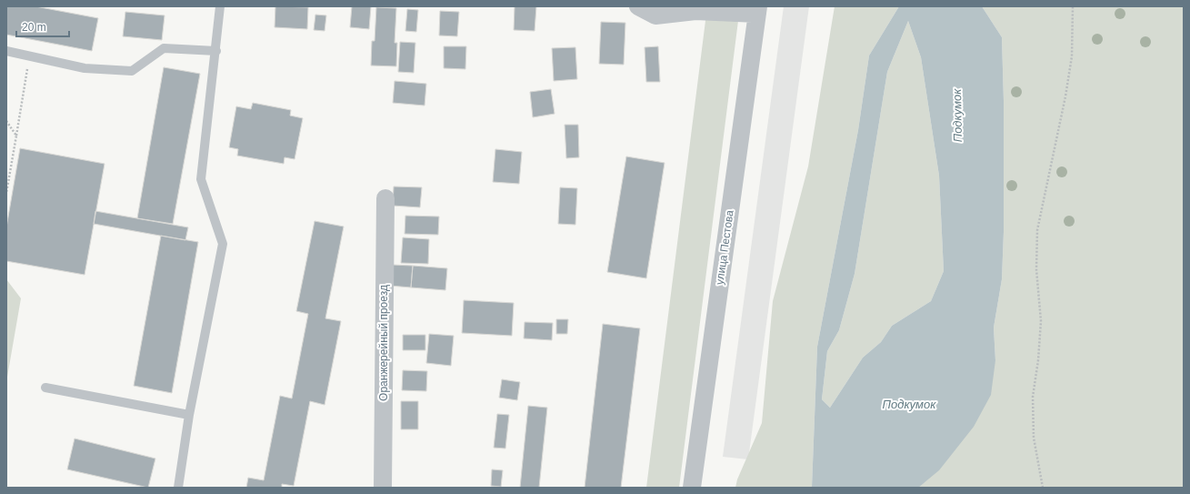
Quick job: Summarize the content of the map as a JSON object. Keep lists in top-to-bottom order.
{
  "streets": {
    "street": ["улица Пестова", "Оранжерейный проезд"]
  },
  "water": ["Подкумок"],
  "scale_bar": "20 m"
}
